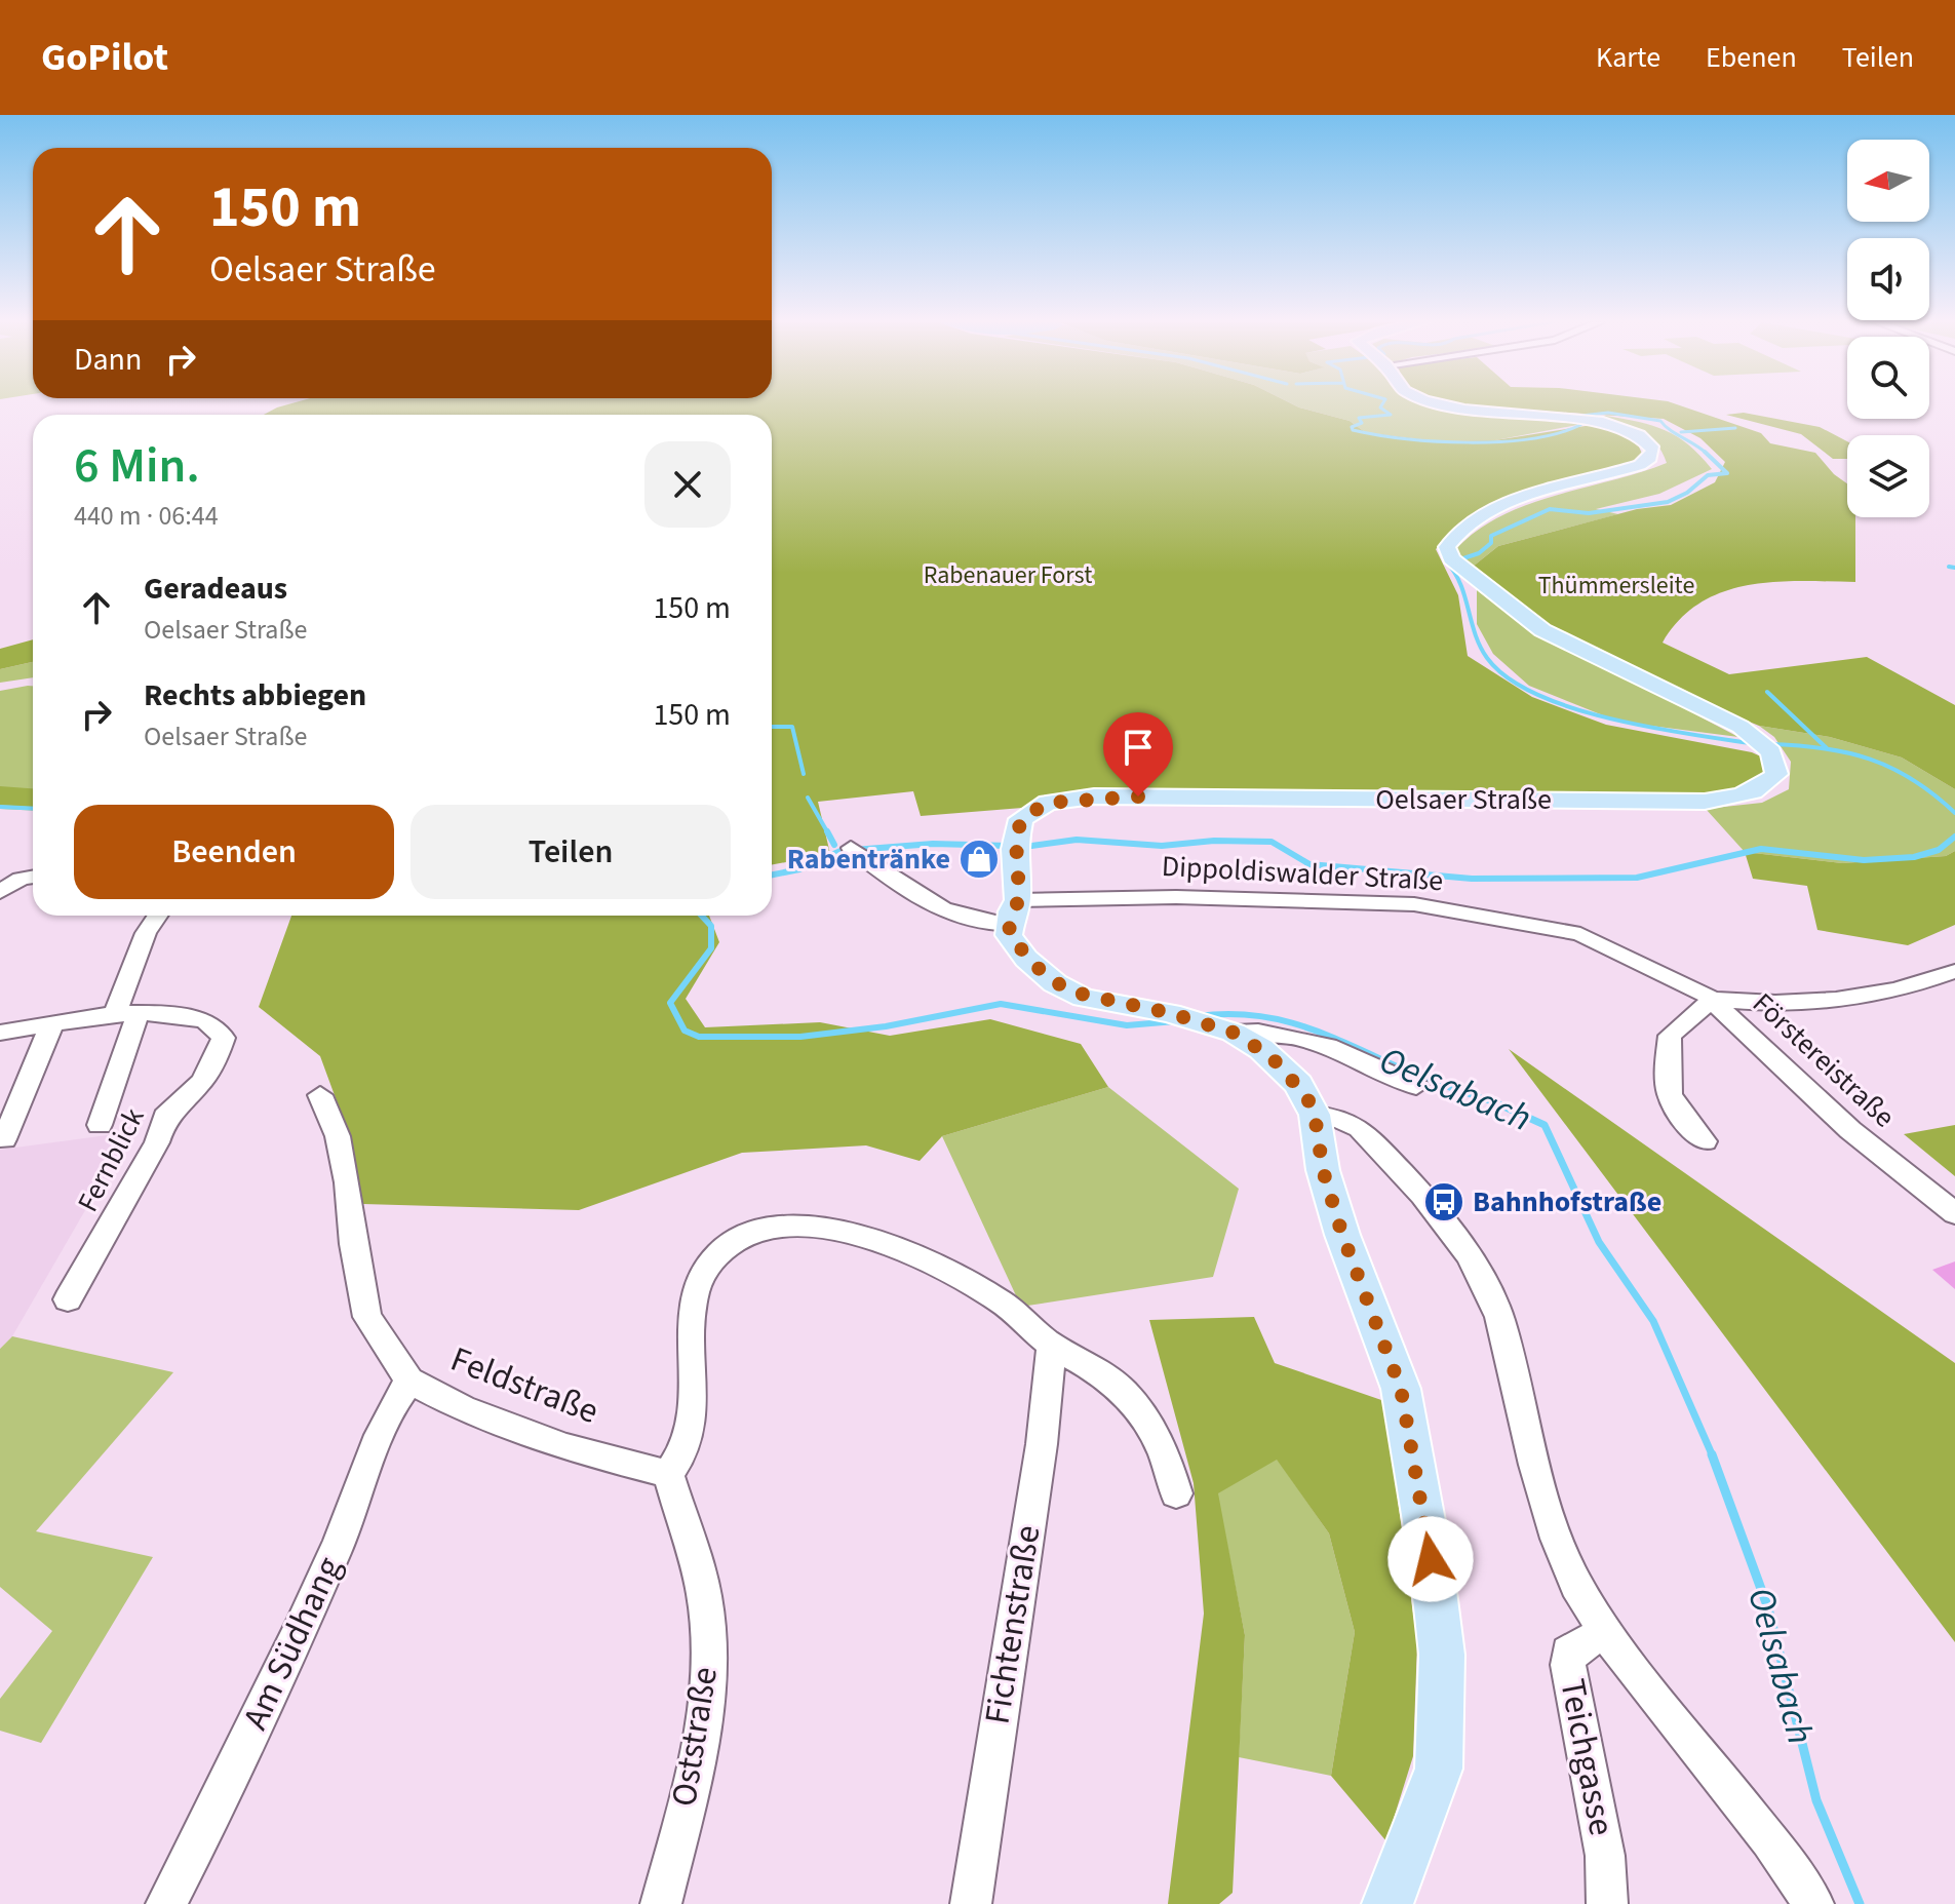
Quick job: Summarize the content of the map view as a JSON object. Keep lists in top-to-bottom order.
{
  "streets": {
    "main road": ["Oelsaer Straße"],
    "street": [
      "Dippoldiswalder Straße",
      "Förstereistraße",
      "Fernblick",
      "Feldstraße",
      "Fichtenstraße",
      "Am Südhang",
      "Oststraße",
      "Teichgasse"
    ]
  },
  "crossings": [
    ["Oelsaer Straße", "Dippoldiswalder Straße"],
    ["Dippoldiswalder Straße", "Förstereistraße"],
    ["Feldstraße", "Am Südhang"],
    ["Feldstraße", "Oststraße"]
  ],
  "water": ["Oelsabach"],
  "parks": ["Rabenauer Forst", "Thümmersleite"],
  "places": {
    "shop": ["Rabentränke"],
    "bus stop": ["Bahnhofstraße"]
  },
  "north": "left",
  "page": {
    "header": "GoPilot",
    "nav": ["Karte", "Ebenen", "Teilen"],
    "turn": ["150 m", "Oelsaer Straße"],
    "then": "Dann",
    "heading": ["6 Min.", "440 m · 06:44"],
    "list": [
      {
        "name": "Geradeaus",
        "note": "Oelsaer Straße",
        "value": "150 m"
      },
      {
        "name": "Rechts abbiegen",
        "note": "Oelsaer Straße",
        "value": "150 m"
      }
    ],
    "buttons": ["Beenden", "Teilen"]
  }
}
